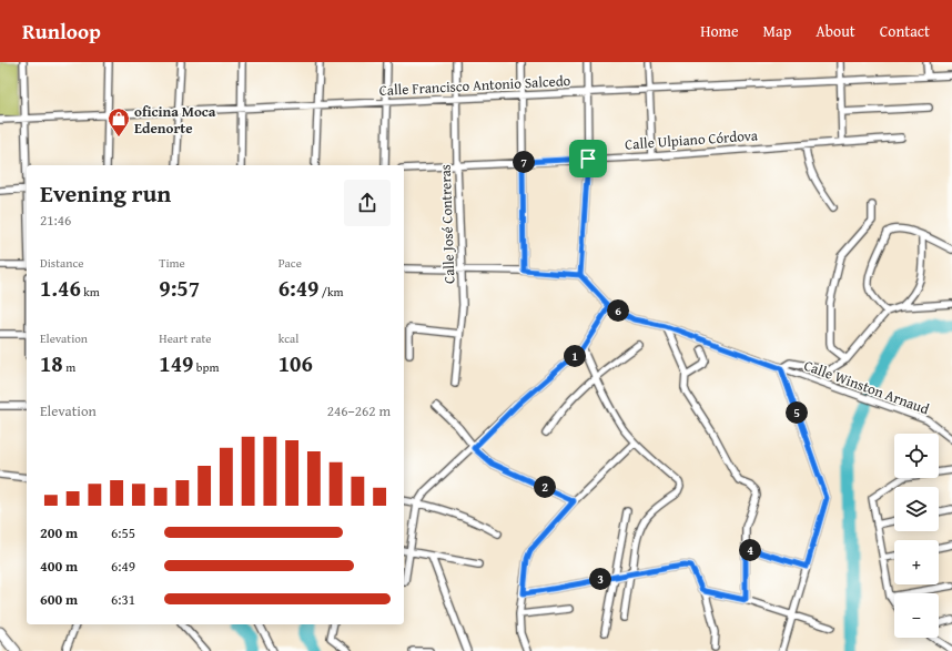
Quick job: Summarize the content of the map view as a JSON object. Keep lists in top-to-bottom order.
{
  "streets": {
    "street": [
      "Calle Francisco Antonio Salcedo",
      "Calle Ulpiano Córdova",
      "Calle José Contreras",
      "Calle Winston Arnaud"
    ]
  },
  "crossings": [
    ["Calle Francisco Antonio Salcedo", "Calle José Contreras"],
    ["Calle Ulpiano Córdova", "Calle José Contreras"]
  ],
  "places": {
    "shop": ["oficina Moca Edenorte"]
  },
  "page": {
    "header": "Runloop",
    "nav": [
      "Home",
      "Map",
      "About",
      "Contact"
    ],
    "pins": [
      "7",
      "6",
      "1",
      "5",
      "2",
      "4",
      "3"
    ],
    "heading": ["Evening run", "21:46"],
    "stats": [
      ["Distance", "1.46 km"],
      ["Time", "9:57"],
      ["Pace", "6:49 /km"],
      ["Elevation", "18 m"],
      ["Heart rate", "149 bpm"],
      ["kcal", "106"]
    ],
    "chart": ["Elevation", "246–262 m"],
    "map_buttons": ["+", "−"],
    "list": [
      {
        "name": "200 m",
        "note": "6:55"
      },
      {
        "name": "400 m",
        "note": "6:49"
      },
      {
        "name": "600 m",
        "note": "6:31"
      }
    ]
  }
}
